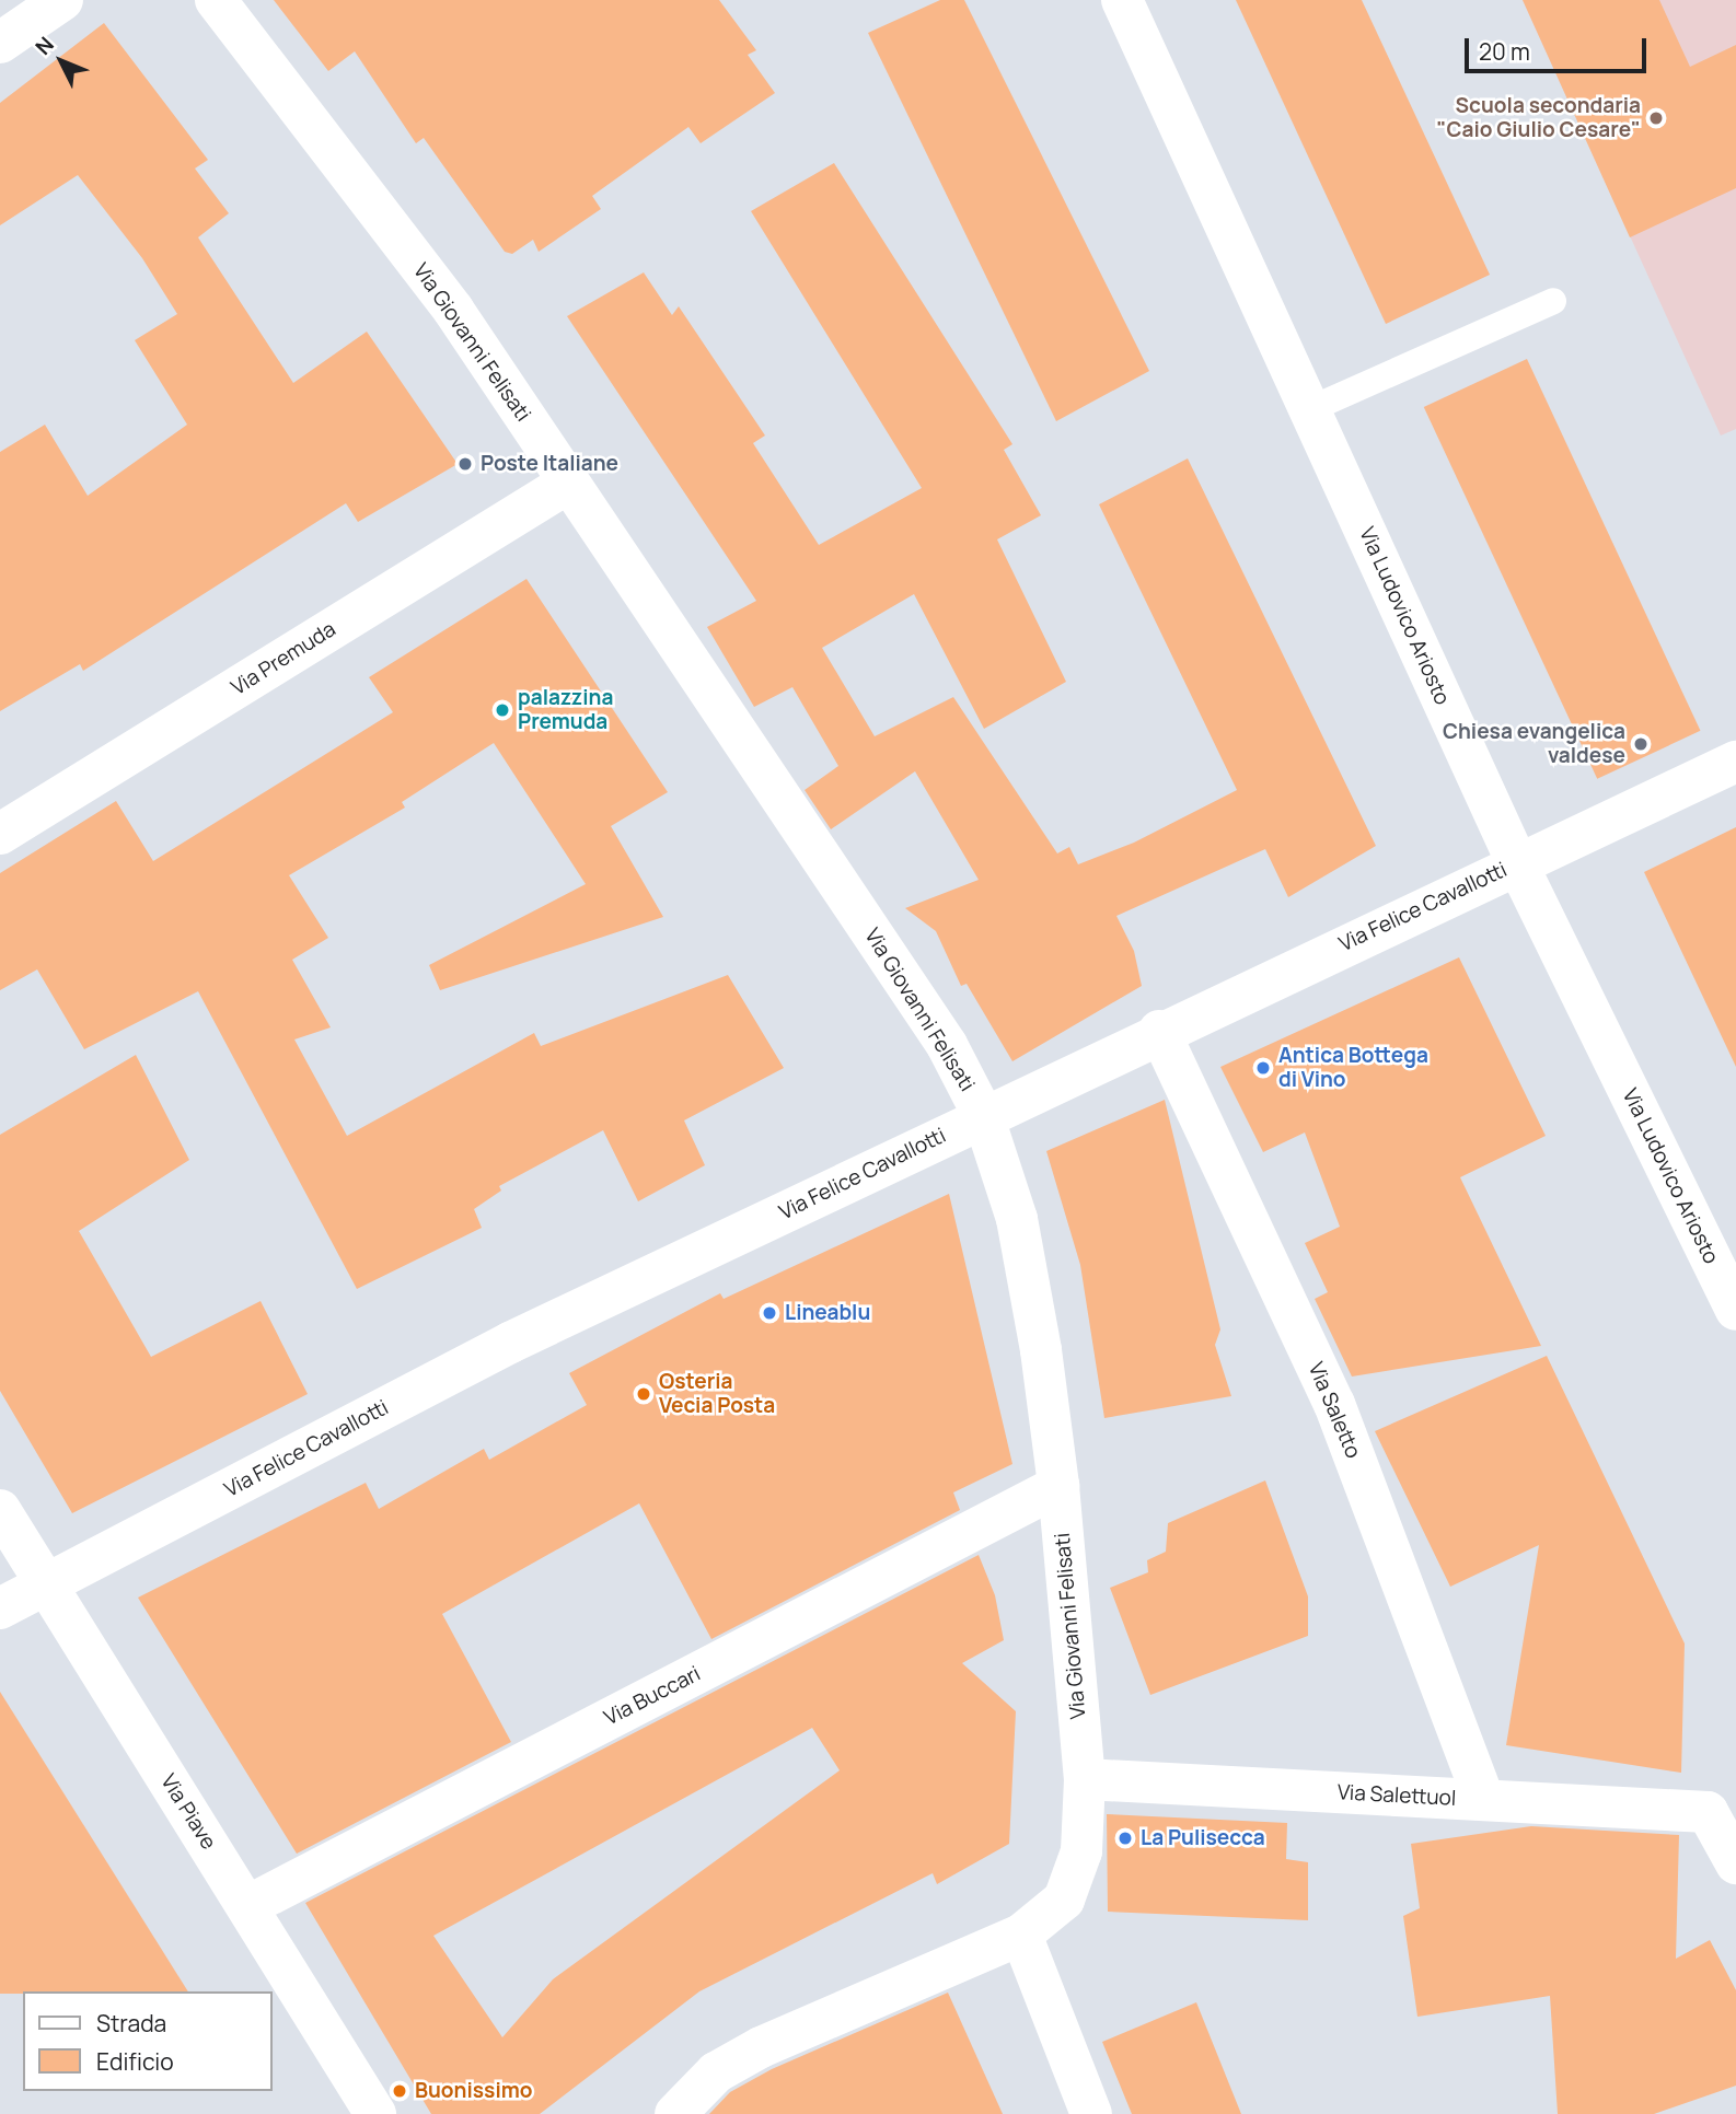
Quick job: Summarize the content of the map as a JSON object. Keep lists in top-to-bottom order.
{
  "streets": {
    "street": [
      "Via Giovanni Felisati",
      "Via Ludovico Ariosto",
      "Via Premuda",
      "Via Felice Cavallotti",
      "Via Saletto",
      "Via Buccari",
      "Via Salettuol",
      "Via Piave"
    ]
  },
  "crossings": [
    ["Via Giovanni Felisati", "Via Premuda"],
    ["Via Giovanni Felisati", "Via Felice Cavallotti"],
    ["Via Giovanni Felisati", "Via Buccari"],
    ["Via Giovanni Felisati", "Via Salettuol"],
    ["Via Ludovico Ariosto", "Via Felice Cavallotti"],
    ["Via Felice Cavallotti", "Via Saletto"],
    ["Via Felice Cavallotti", "Via Piave"],
    ["Via Saletto", "Via Salettuol"],
    ["Via Buccari", "Via Piave"]
  ],
  "places": [
    "Scuola secondaria \"Caio Giulio Cesare\"",
    "Poste Italiane",
    "palazzina Premuda",
    "Chiesa evangelica valdese",
    "Antica Bottega di Vino",
    "Lineablu",
    "Osteria Vecia Posta",
    "La Pulisecca",
    "Buonissimo"
  ],
  "legend": ["Strada", "Edificio"],
  "scale_bar": "20 m",
  "north": "top left"
}
